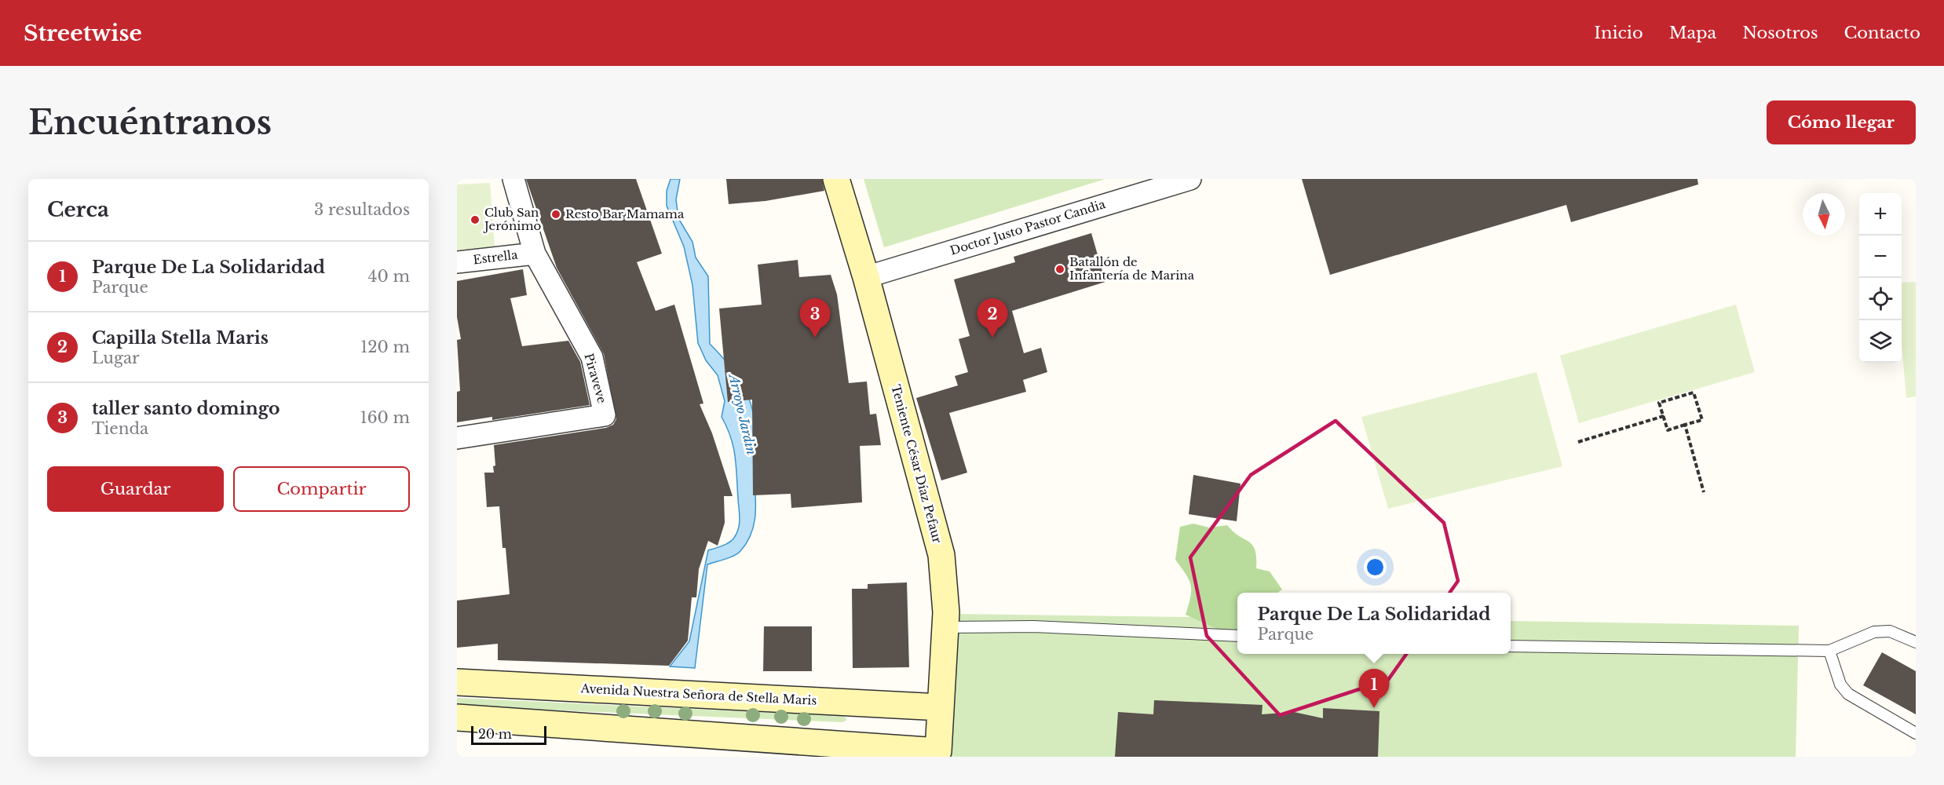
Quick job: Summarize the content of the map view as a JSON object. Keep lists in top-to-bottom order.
{
  "streets": {
    "street": [
      "Doctor Justo Pastor Candia",
      "Estrella",
      "Piraveve",
      "Teniente César Díaz Pefaur",
      "Avenida Nuestra Señora de Stella Maris"
    ]
  },
  "crossings": [
    ["Doctor Justo Pastor Candia", "Teniente César Díaz Pefaur"],
    ["Estrella", "Piraveve"],
    ["Teniente César Díaz Pefaur", "Avenida Nuestra Señora de Stella Maris"]
  ],
  "water": ["Arroyo Jardin"],
  "places": ["Resto Bar Mamama", "Club San Jerónimo", "Batallón de Infantería de Marina"],
  "scale_bar": "20 m",
  "north": "bottom",
  "page": {
    "header": "Streetwise",
    "nav": [
      "Inicio",
      "Mapa",
      "Nosotros",
      "Contacto"
    ],
    "buttons": [
      "Cómo llegar",
      ["Guardar", "Compartir"]
    ],
    "title": "Encuéntranos",
    "heading": ["Cerca", "3 resultados"],
    "map_buttons": ["+", "−"],
    "list": [
      {
        "mark": "1",
        "name": "Parque De La Solidaridad",
        "note": "Parque",
        "value": "40 m"
      },
      {
        "mark": "2",
        "name": "Capilla Stella Maris",
        "note": "Lugar",
        "value": "120 m"
      },
      {
        "mark": "3",
        "name": "taller santo domingo",
        "note": "Tienda",
        "value": "160 m"
      }
    ],
    "pins": ["2", "3", "1"],
    "popup": ["Parque De La Solidaridad", "Parque"],
    "scale": "20 m"
  }
}
